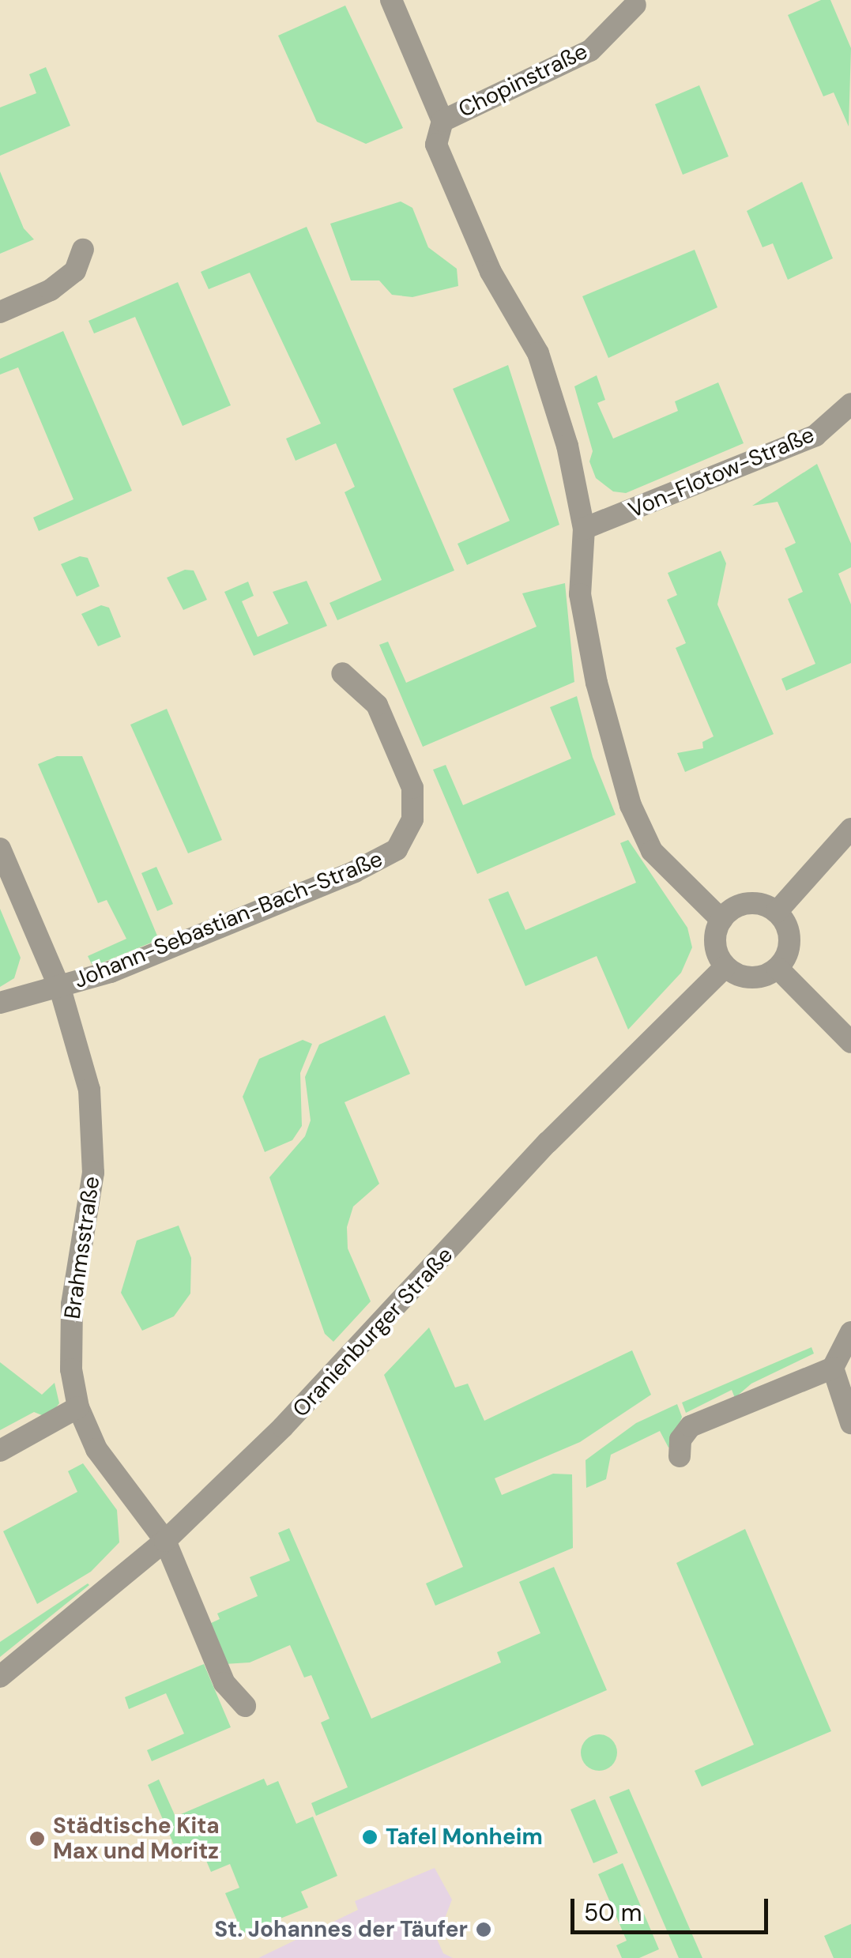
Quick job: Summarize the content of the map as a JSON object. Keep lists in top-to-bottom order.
{
  "streets": {
    "street": [
      "Chopinstraße",
      "Von-Flotow-Straße",
      "Johann-Sebastian-Bach-Straße",
      "Brahmsstraße",
      "Oranienburger Straße"
    ]
  },
  "crossings": [
    ["Johann-Sebastian-Bach-Straße", "Brahmsstraße"],
    ["Brahmsstraße", "Oranienburger Straße"]
  ],
  "places": ["Tafel Monheim", "Städtische Kita Max und Moritz", "St. Johannes der Täufer"],
  "scale_bar": "50 m"
}
